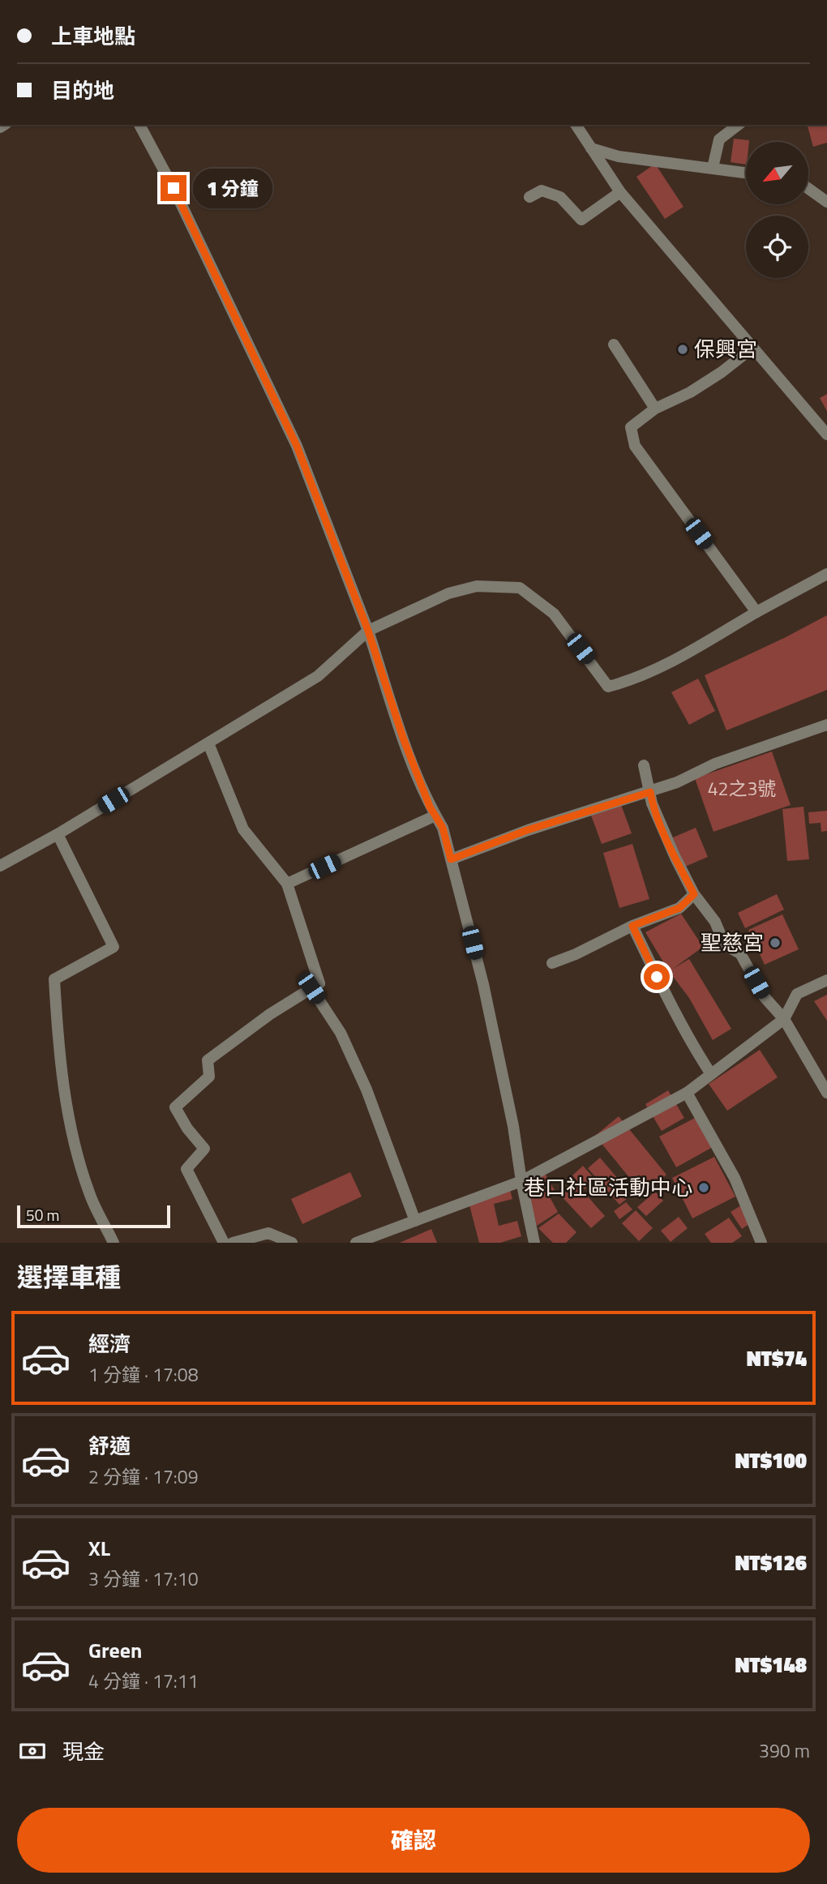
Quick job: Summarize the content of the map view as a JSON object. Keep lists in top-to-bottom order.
{
  "places": ["保興宮", "聖慈宮", "巷口社區活動中心"],
  "house_numbers": ["42之3號"],
  "scale_bar": "50 m",
  "north": "bottom left",
  "page": {
    "banner": ["上車地點", "目的地"],
    "bubble": "1 分鐘",
    "scale": "50 m",
    "heading": "選擇車種",
    "list": [
      {
        "name": "經濟",
        "note": "1 分鐘 · 17:08",
        "value": "NT$74"
      },
      {
        "name": "舒適",
        "note": "2 分鐘 · 17:09",
        "value": "NT$100"
      },
      {
        "name": "XL",
        "note": "3 分鐘 · 17:10",
        "value": "NT$126"
      },
      {
        "name": "Green",
        "note": "4 分鐘 · 17:11",
        "value": "NT$148"
      }
    ],
    "pay": ["現金", "390 m"],
    "buttons": "確認"
  }
}
